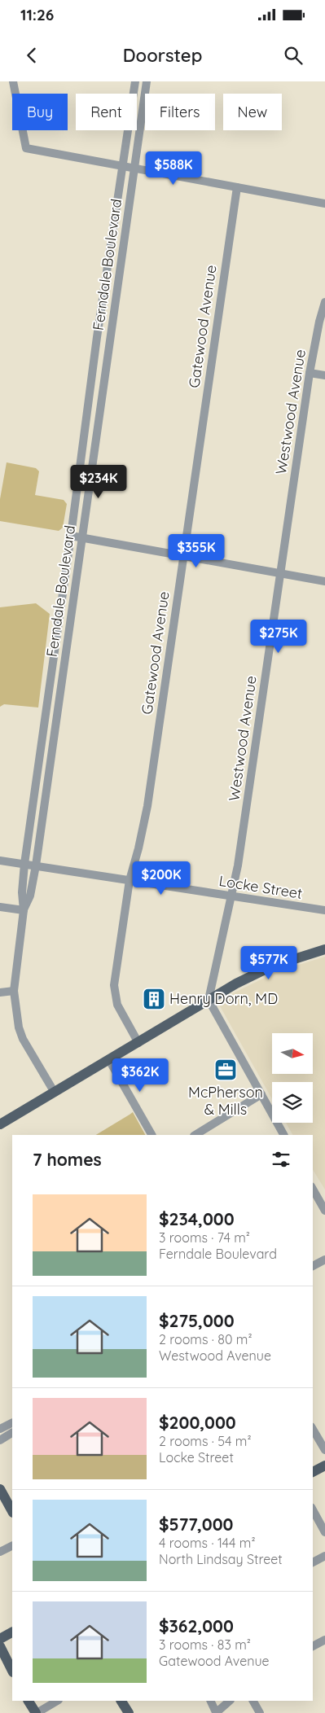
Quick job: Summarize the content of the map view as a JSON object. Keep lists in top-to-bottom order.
{
  "streets": {
    "street": [
      "Ferndale Boulevard",
      "Gatewood Avenue",
      "Westwood Avenue",
      "Locke Street"
    ]
  },
  "crossings": [
    ["Ferndale Boulevard", "Locke Street"],
    ["Gatewood Avenue", "Locke Street"],
    ["Westwood Avenue", "Locke Street"]
  ],
  "places": {
    "building": ["Henry Dorn, MD"],
    "office": ["McPherson & Mills"]
  },
  "north": "right",
  "page": {
    "status": "11:26",
    "header": "Doorstep",
    "chip": [
      "Buy",
      "Rent",
      "Filters",
      "New"
    ],
    "price": [
      "$588K",
      "$234K",
      "$355K",
      "$275K",
      "$200K",
      "$577K",
      "$362K"
    ],
    "heading": "7 homes",
    "list": [
      {
        "name": "$234,000",
        "note": "3 rooms · 74 m² · Ferndale Boulevard"
      },
      {
        "name": "$275,000",
        "note": "2 rooms · 80 m² · Westwood Avenue"
      },
      {
        "name": "$200,000",
        "note": "2 rooms · 54 m² · Locke Street"
      },
      {
        "name": "$577,000",
        "note": "4 rooms · 144 m² · North Lindsay Street"
      },
      {
        "name": "$362,000",
        "note": "3 rooms · 83 m² · Gatewood Avenue"
      }
    ]
  }
}
